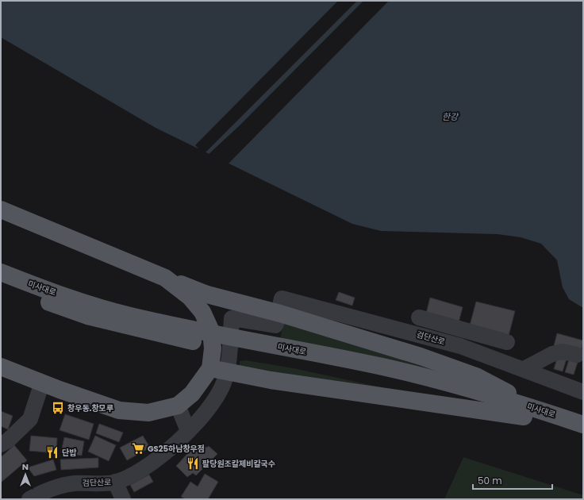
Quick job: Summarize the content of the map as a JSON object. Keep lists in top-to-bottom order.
{
  "streets": {
    "main road": ["미사대로"],
    "street": ["검단산로"]
  },
  "water": ["한강"],
  "places": {
    "bus stop": ["창우동.창모루"],
    "supermarket": ["GS25하남창우점"],
    "restaurant": ["단밥", "팔당원조칼제비칼국수"]
  },
  "scale_bar": "50 m",
  "north": "top"
}
